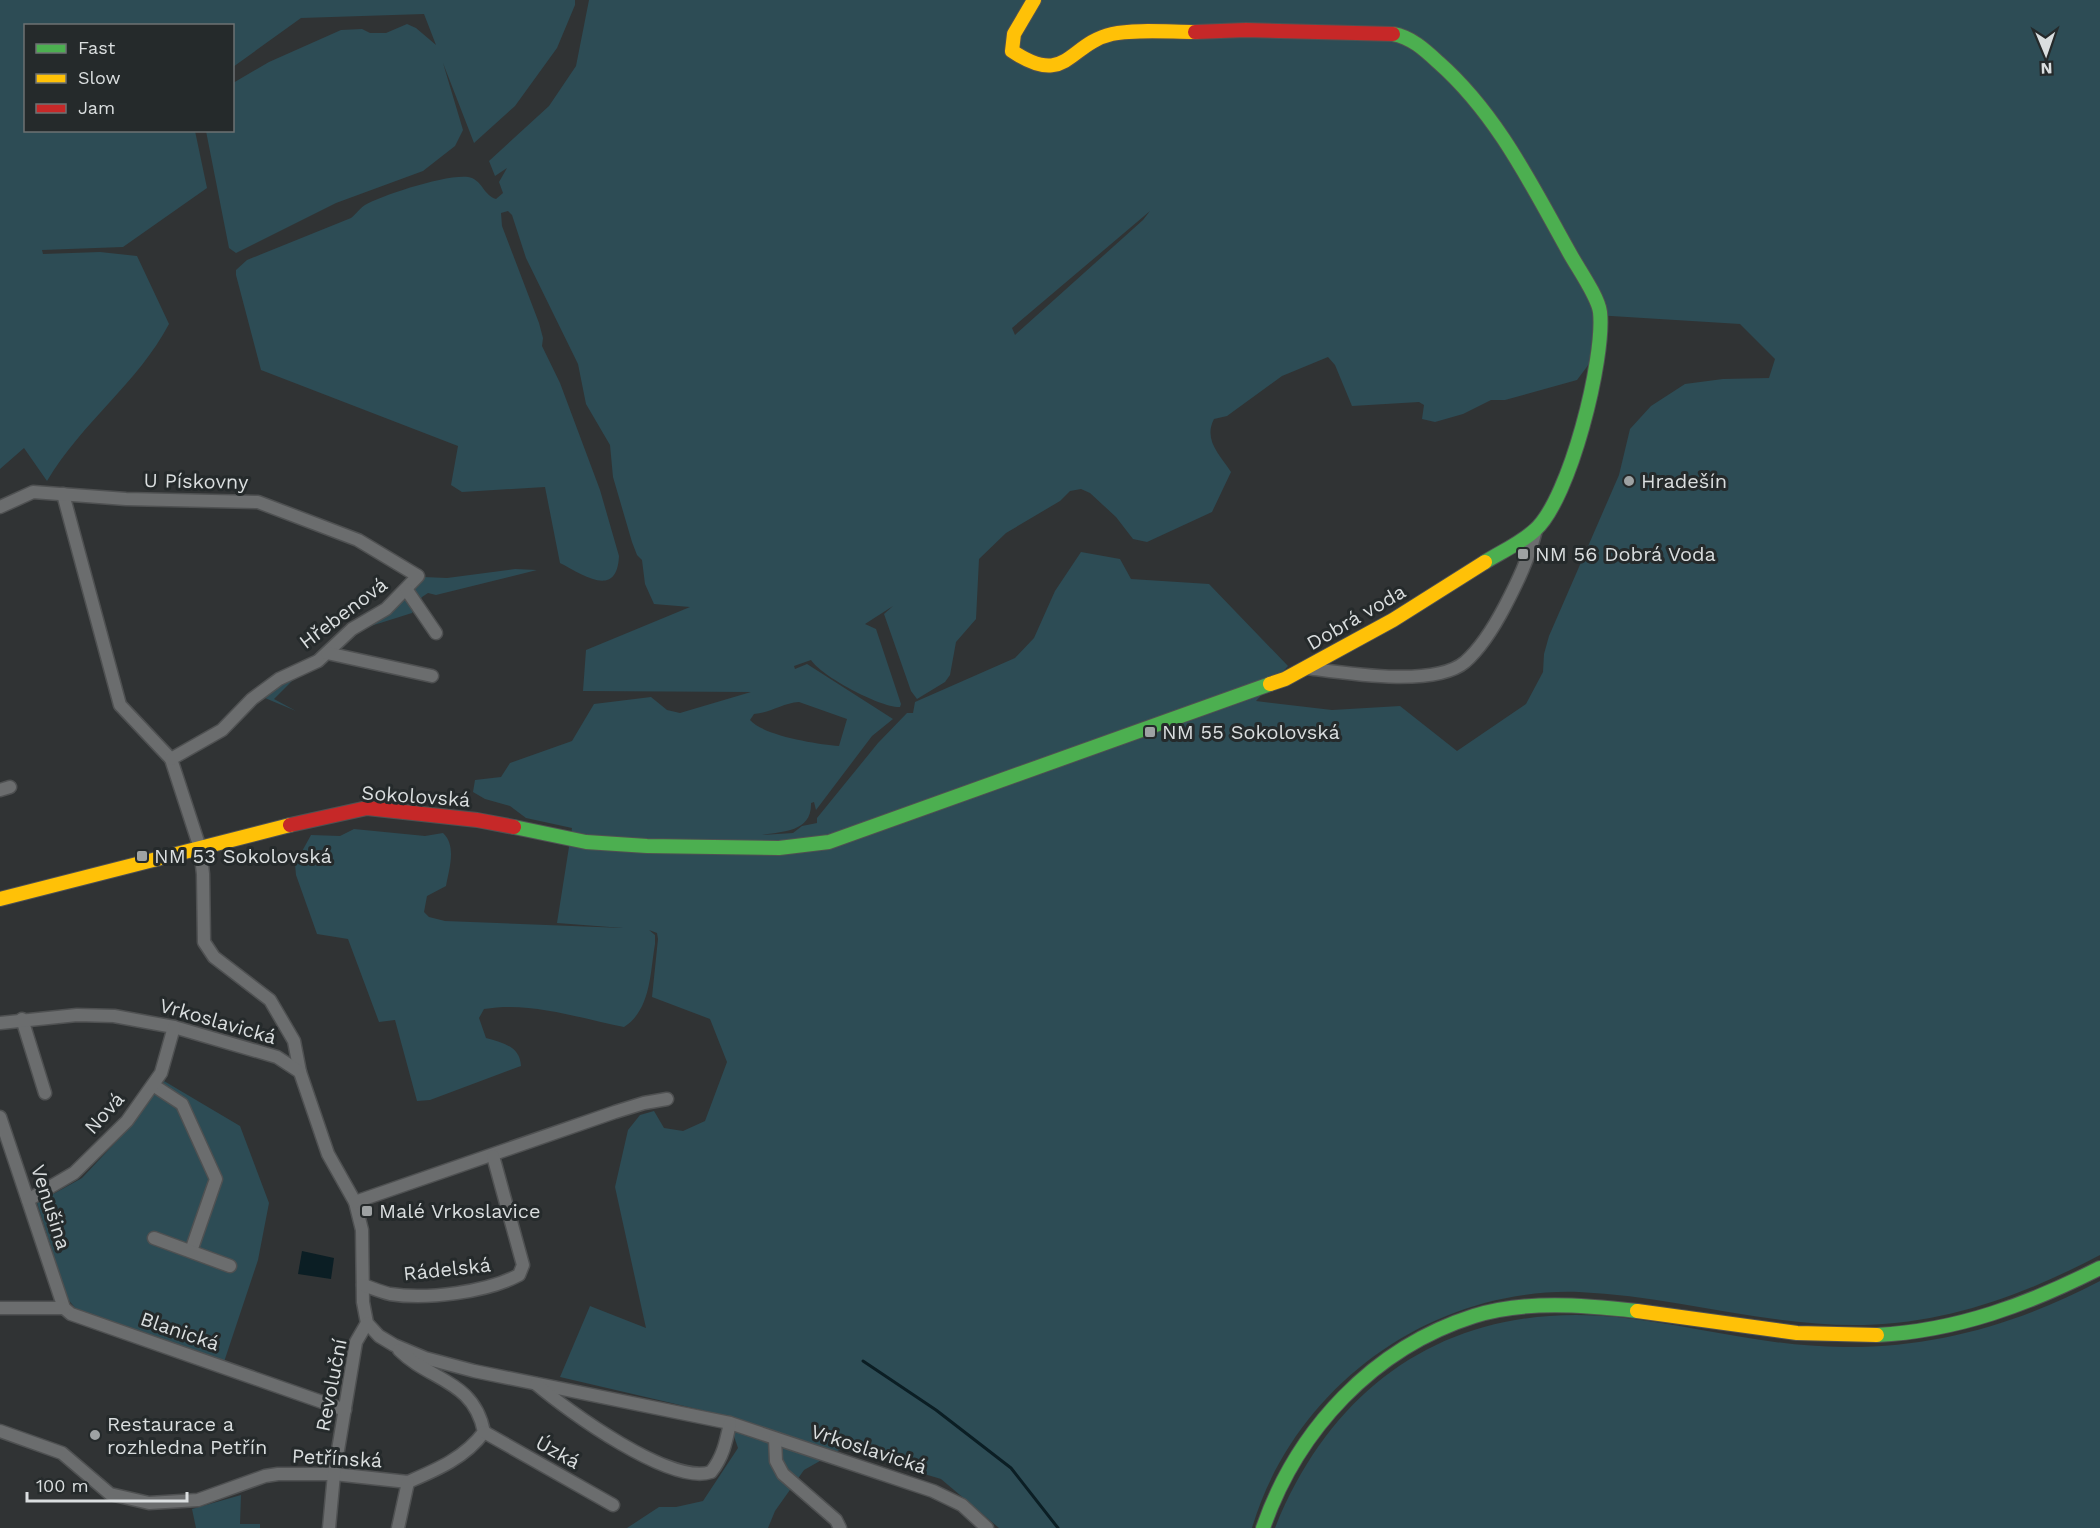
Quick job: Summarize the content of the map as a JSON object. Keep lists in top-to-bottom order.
{
  "streets": {
    "street": [
      "U Pískovny",
      "Hřebenová",
      "Dobrá voda",
      "Sokolovská",
      "Vrkoslavická",
      "Nová",
      "Venušina",
      "Rádelská",
      "Blanická",
      "Revoluční",
      "Úzká",
      "Petřínská"
    ]
  },
  "crossings": [
    ["U Pískovny", "Hřebenová"],
    ["Dobrá voda", "Sokolovská"],
    ["Vrkoslavická", "Nová"],
    ["Vrkoslavická", "Revoluční"],
    ["Nová", "Venušina"],
    ["Venušina", "Blanická"],
    ["Blanická", "Revoluční"],
    ["Revoluční", "Petřínská"]
  ],
  "places": {
    "other": ["Hradešín", "Restaurace a rozhledna Petřín"],
    "transit": [
      "NM 56 Dobrá Voda",
      "NM 55 Sokolovská",
      "NM 53 Sokolovská",
      "Malé Vrkoslavice"
    ]
  },
  "legend": ["Fast", "Slow", "Jam"],
  "scale_bar": "100 m",
  "north": "bottom"
}
